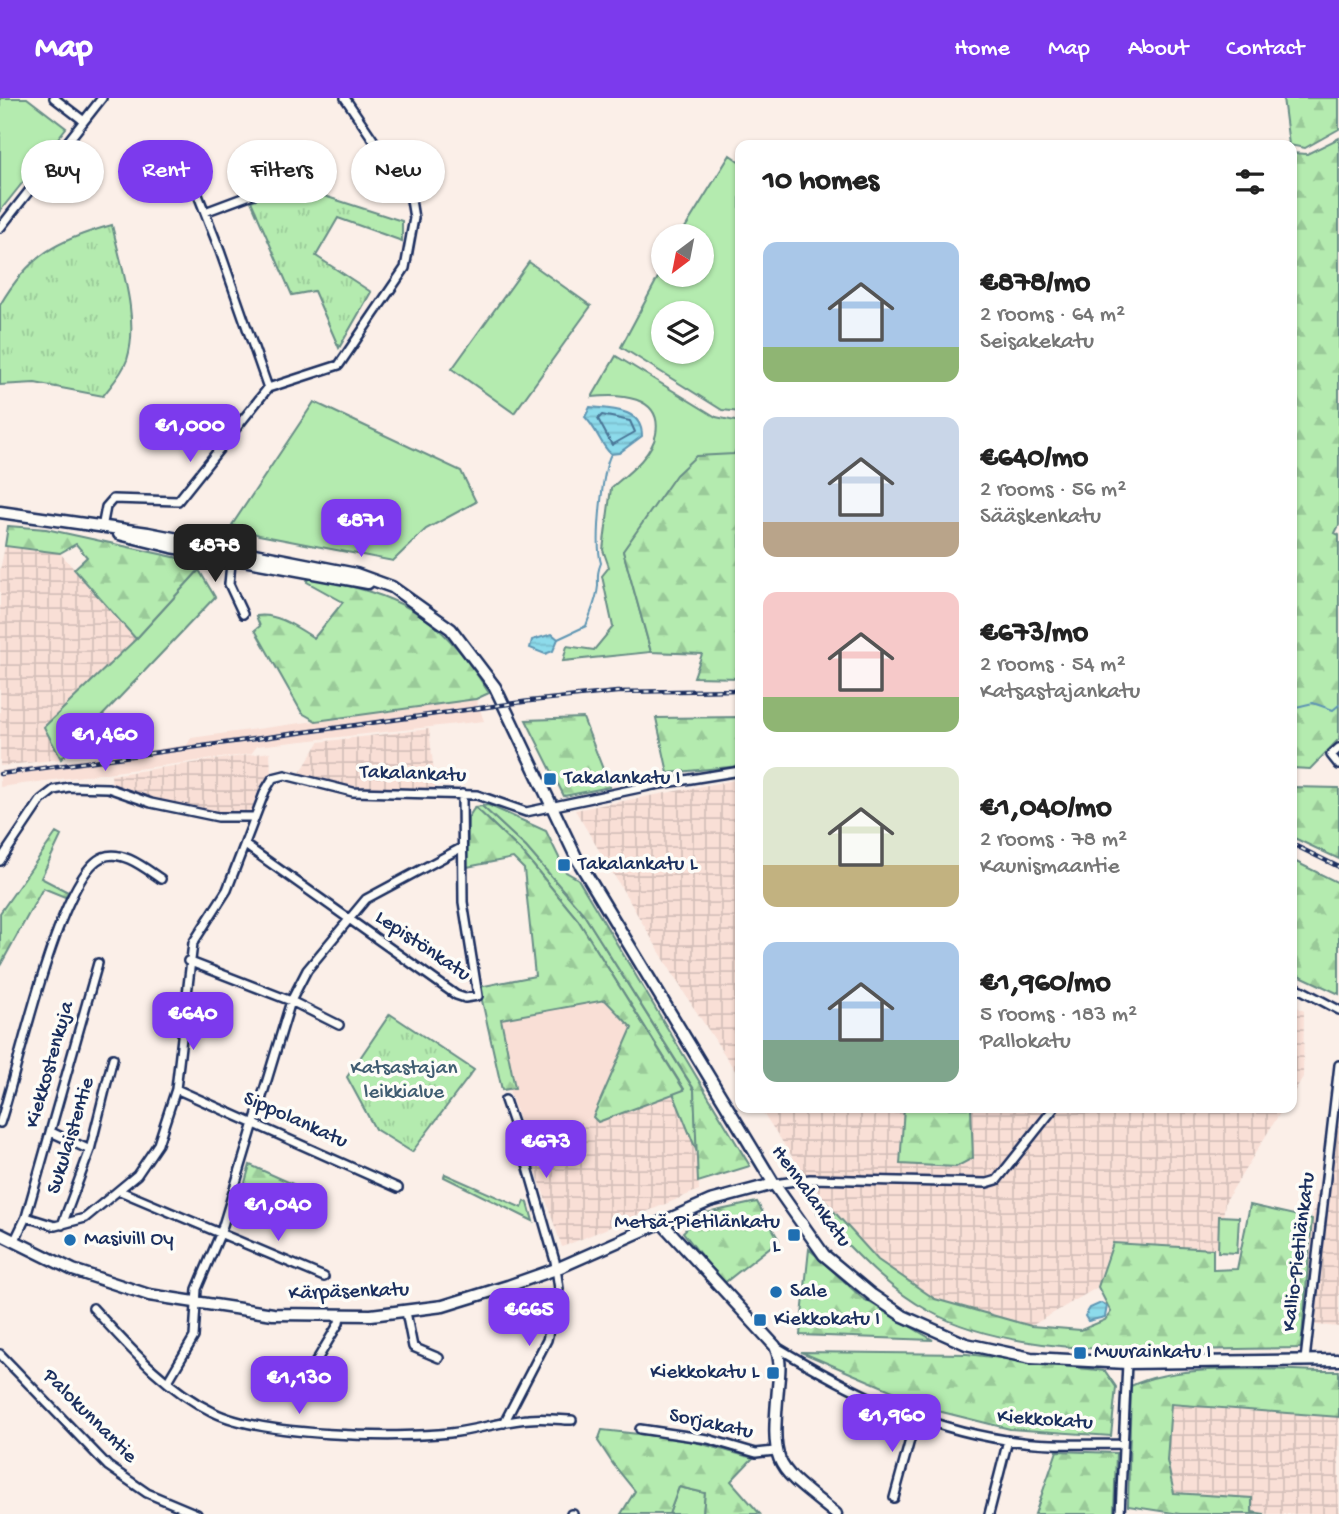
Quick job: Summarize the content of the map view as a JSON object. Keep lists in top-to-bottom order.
{
  "streets": {
    "street": [
      "Takalankatu",
      "Lepistönkatu",
      "Kiekkostenkuja",
      "Sippolankatu",
      "Sukulaistentie",
      "Hennalankatu",
      "Kallio-Pietilänkatu",
      "Kärpäsenkatu",
      "Palokunnantie",
      "Kiekkokatu",
      "Sorjakatu"
    ]
  },
  "crossings": [
    ["Takalankatu", "Hennalankatu"],
    ["Kiekkostenkuja", "Kärpäsenkatu"],
    ["Hennalankatu", "Kallio-Pietilänkatu"],
    ["Hennalankatu", "Kärpäsenkatu"],
    ["Kärpäsenkatu", "Kiekkokatu"]
  ],
  "parks": ["Katsastajan leikkialue"],
  "places": {
    "transit": [
      "Takalankatu I",
      "Takalankatu L",
      "Metsä-Pietilänkatu L",
      "Kiekkokatu I",
      "Muurainkatu I",
      "Kiekkokatu L"
    ],
    "other": ["Masivill Oy", "Sale"]
  },
  "north": "bottom left",
  "page": {
    "header": "Map",
    "nav": [
      "Home",
      "Map",
      "About",
      "Contact"
    ],
    "chip": [
      "Buy",
      "Rent",
      "Filters",
      "New"
    ],
    "heading": "10 homes",
    "list": [
      {
        "name": "€878/mo",
        "note": "2 rooms · 64 m² · Seisakekatu"
      },
      {
        "name": "€640/mo",
        "note": "2 rooms · 56 m² · Sääskenkatu"
      },
      {
        "name": "€673/mo",
        "note": "2 rooms · 54 m² · Katsastajankatu"
      },
      {
        "name": "€1,040/mo",
        "note": "2 rooms · 78 m² · Kaunismaantie"
      },
      {
        "name": "€1,960/mo",
        "note": "5 rooms · 183 m² · Pallokatu"
      }
    ],
    "price": [
      "€1,000",
      "€871",
      "€878",
      "€1,460",
      "€640",
      "€673",
      "€1,040",
      "€665",
      "€1,130",
      "€1,960"
    ]
  }
}
